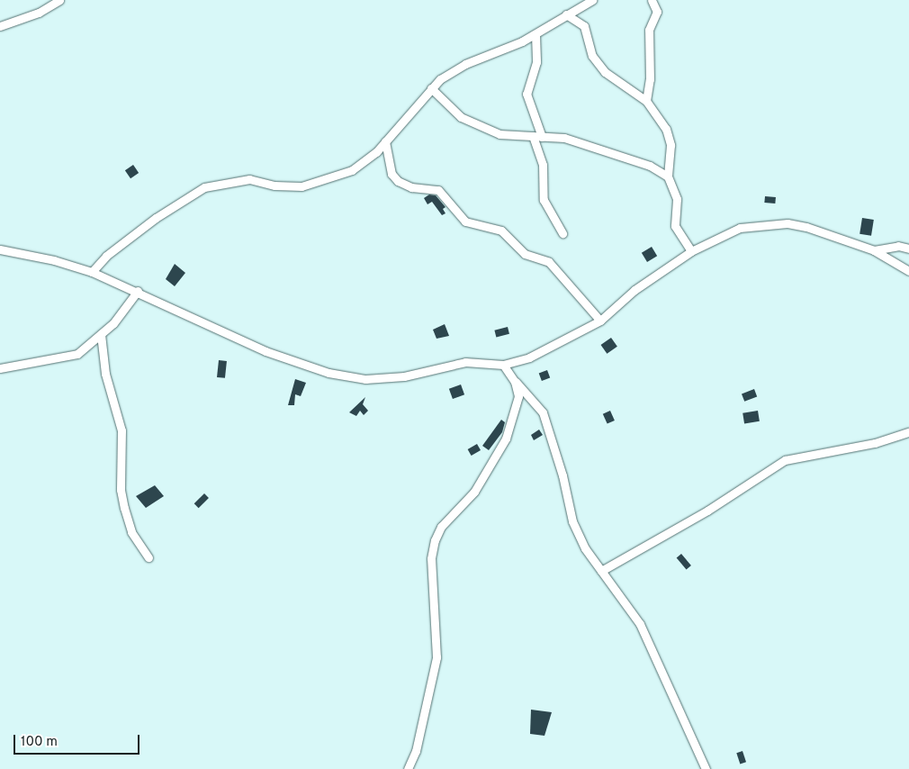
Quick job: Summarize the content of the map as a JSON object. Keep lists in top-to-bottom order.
{
  "scale_bar": "100 m"
}
